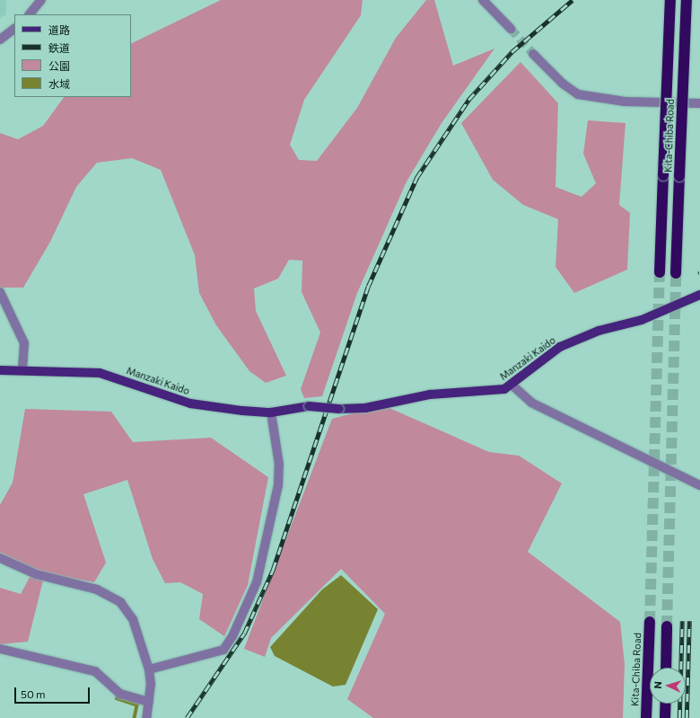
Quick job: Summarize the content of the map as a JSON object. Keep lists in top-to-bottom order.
{
  "streets": {
    "highway": ["Kita-Chiba Road"],
    "main road": ["Manzaki Kaido"]
  },
  "legend": [
    "道路",
    "鉄道",
    "公園",
    "水域"
  ],
  "scale_bar": "50 m",
  "north": "left"
}
